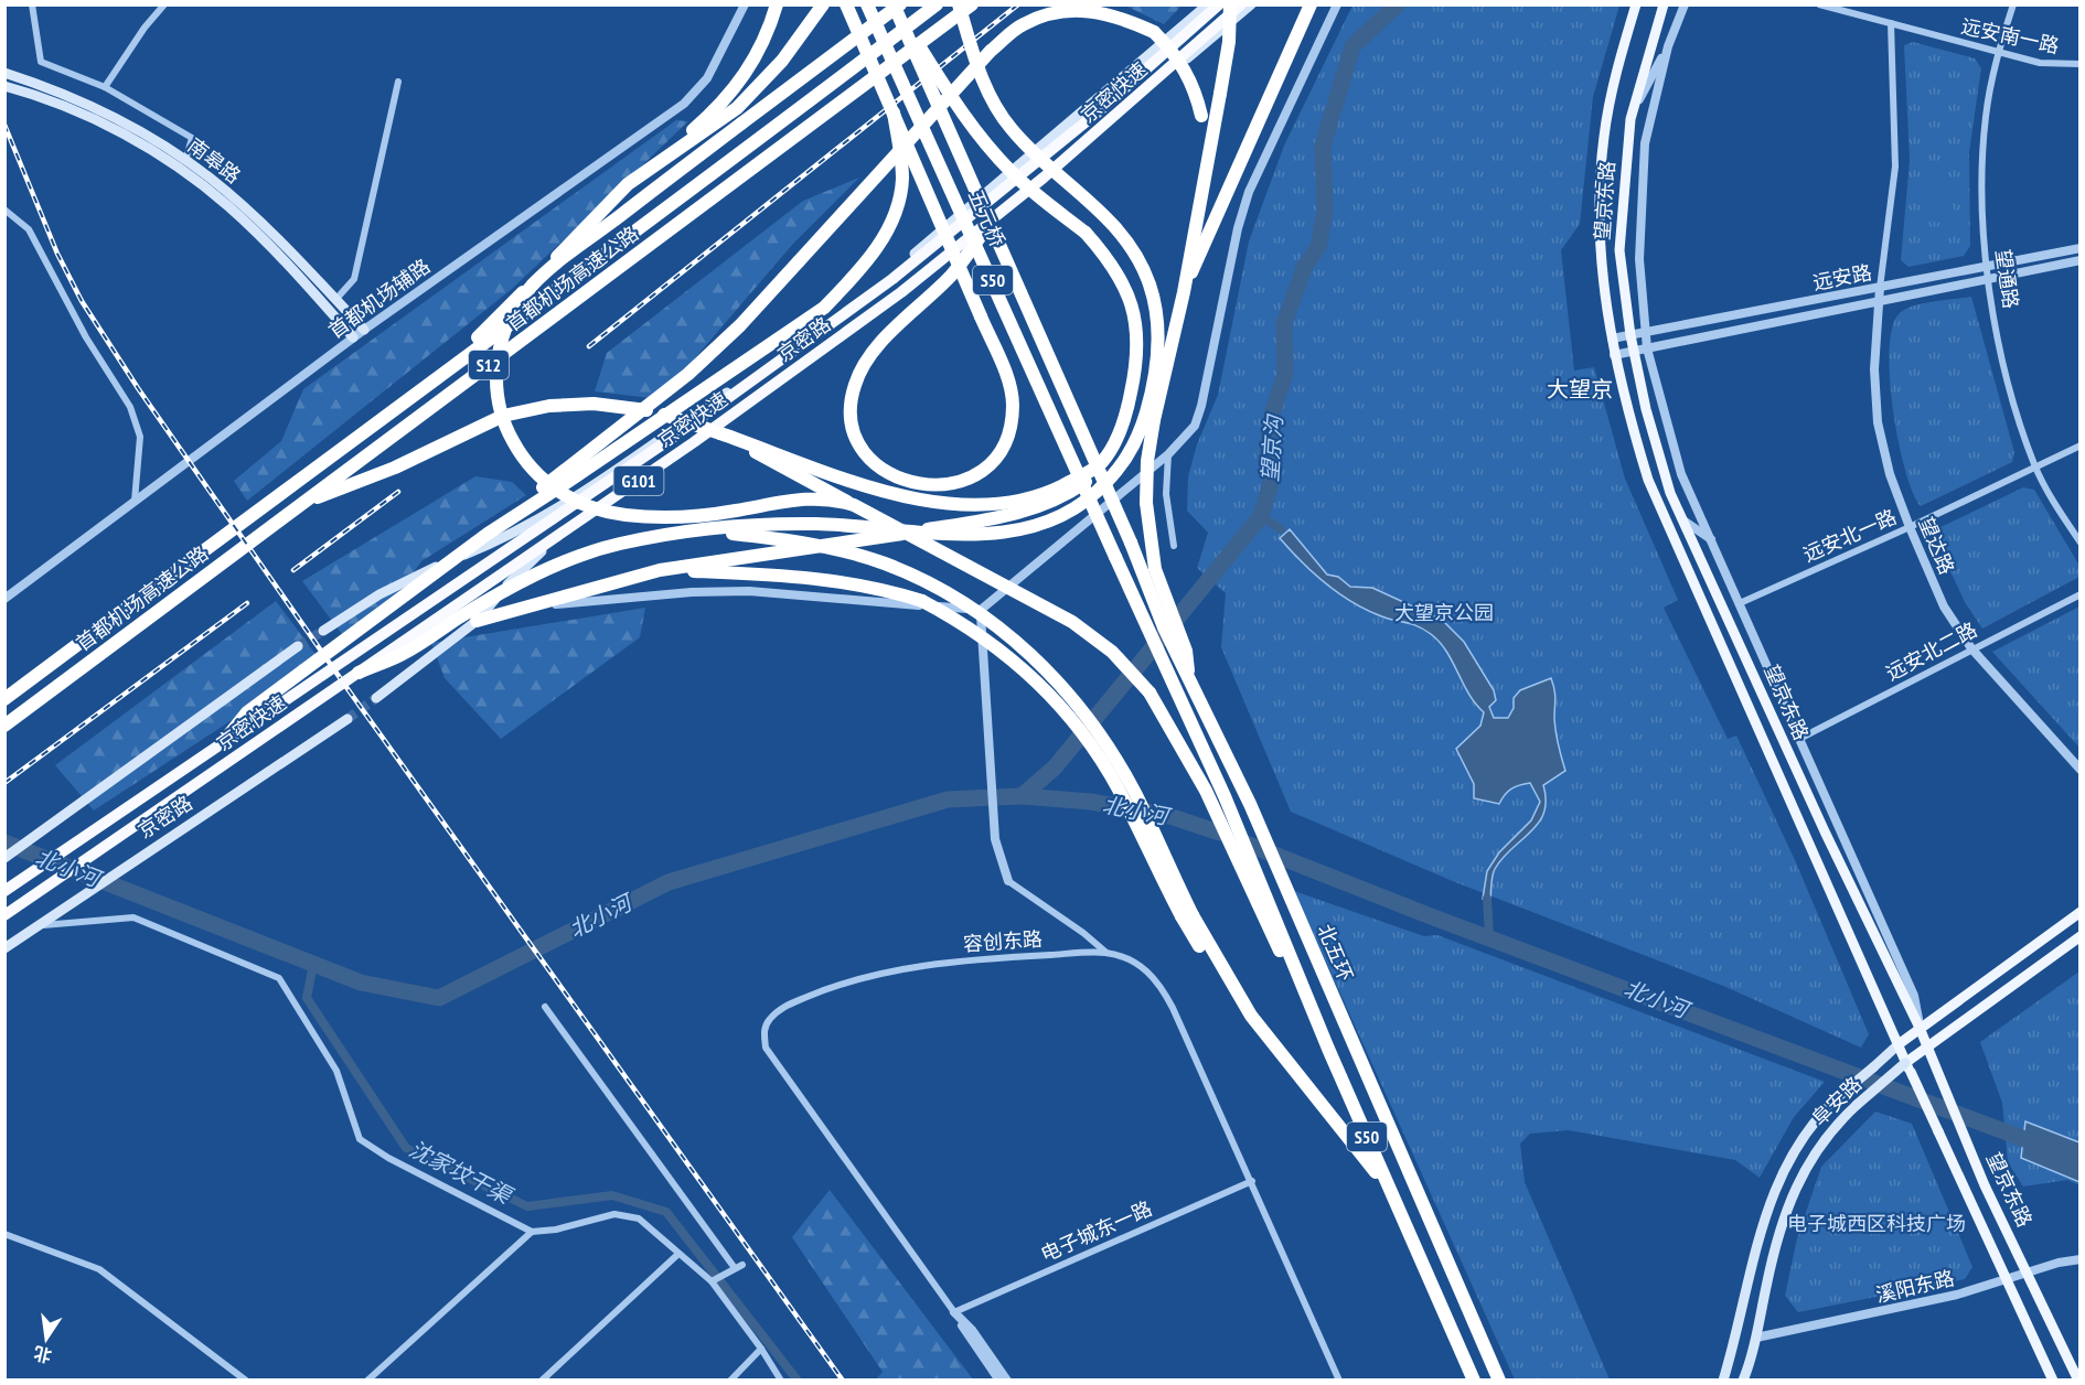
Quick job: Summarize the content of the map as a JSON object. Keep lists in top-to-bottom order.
{
  "streets": {
    "highway": [
      "京密快速",
      "五元桥",
      "首都机场高速公路",
      "S50",
      "S12",
      "G101",
      "北五环"
    ],
    "main road": [
      "南皋路",
      "望京东路",
      "京密路",
      "阜安路"
    ],
    "street": [
      "远安南一路",
      "远安路",
      "望通路",
      "首都机场辅路",
      "远安北一路",
      "望达路",
      "远安北二路",
      "容创东路",
      "电子城东一路",
      "溪阳东路"
    ]
  },
  "crossings": [
    ["远安南一路", "望通路"],
    ["南皋路", "首都机场辅路"],
    ["望京东路", "远安路"],
    ["望京东路", "阜安路"],
    ["望京东路", "溪阳东路"],
    ["五元桥", "北五环"],
    ["远安路", "望通路"],
    ["远安路", "望达路"],
    ["望通路", "远安北一路"],
    ["远安北一路", "望达路"],
    ["望达路", "远安北二路"],
    ["容创东路", "电子城东一路"],
    ["阜安路", "溪阳东路"]
  ],
  "districts": ["大望京"],
  "water": ["望京沟", "北小河", "沈家坟干渠"],
  "parks": ["大望京公园", "电子城西区科技广场"],
  "north": "bottom"
}
